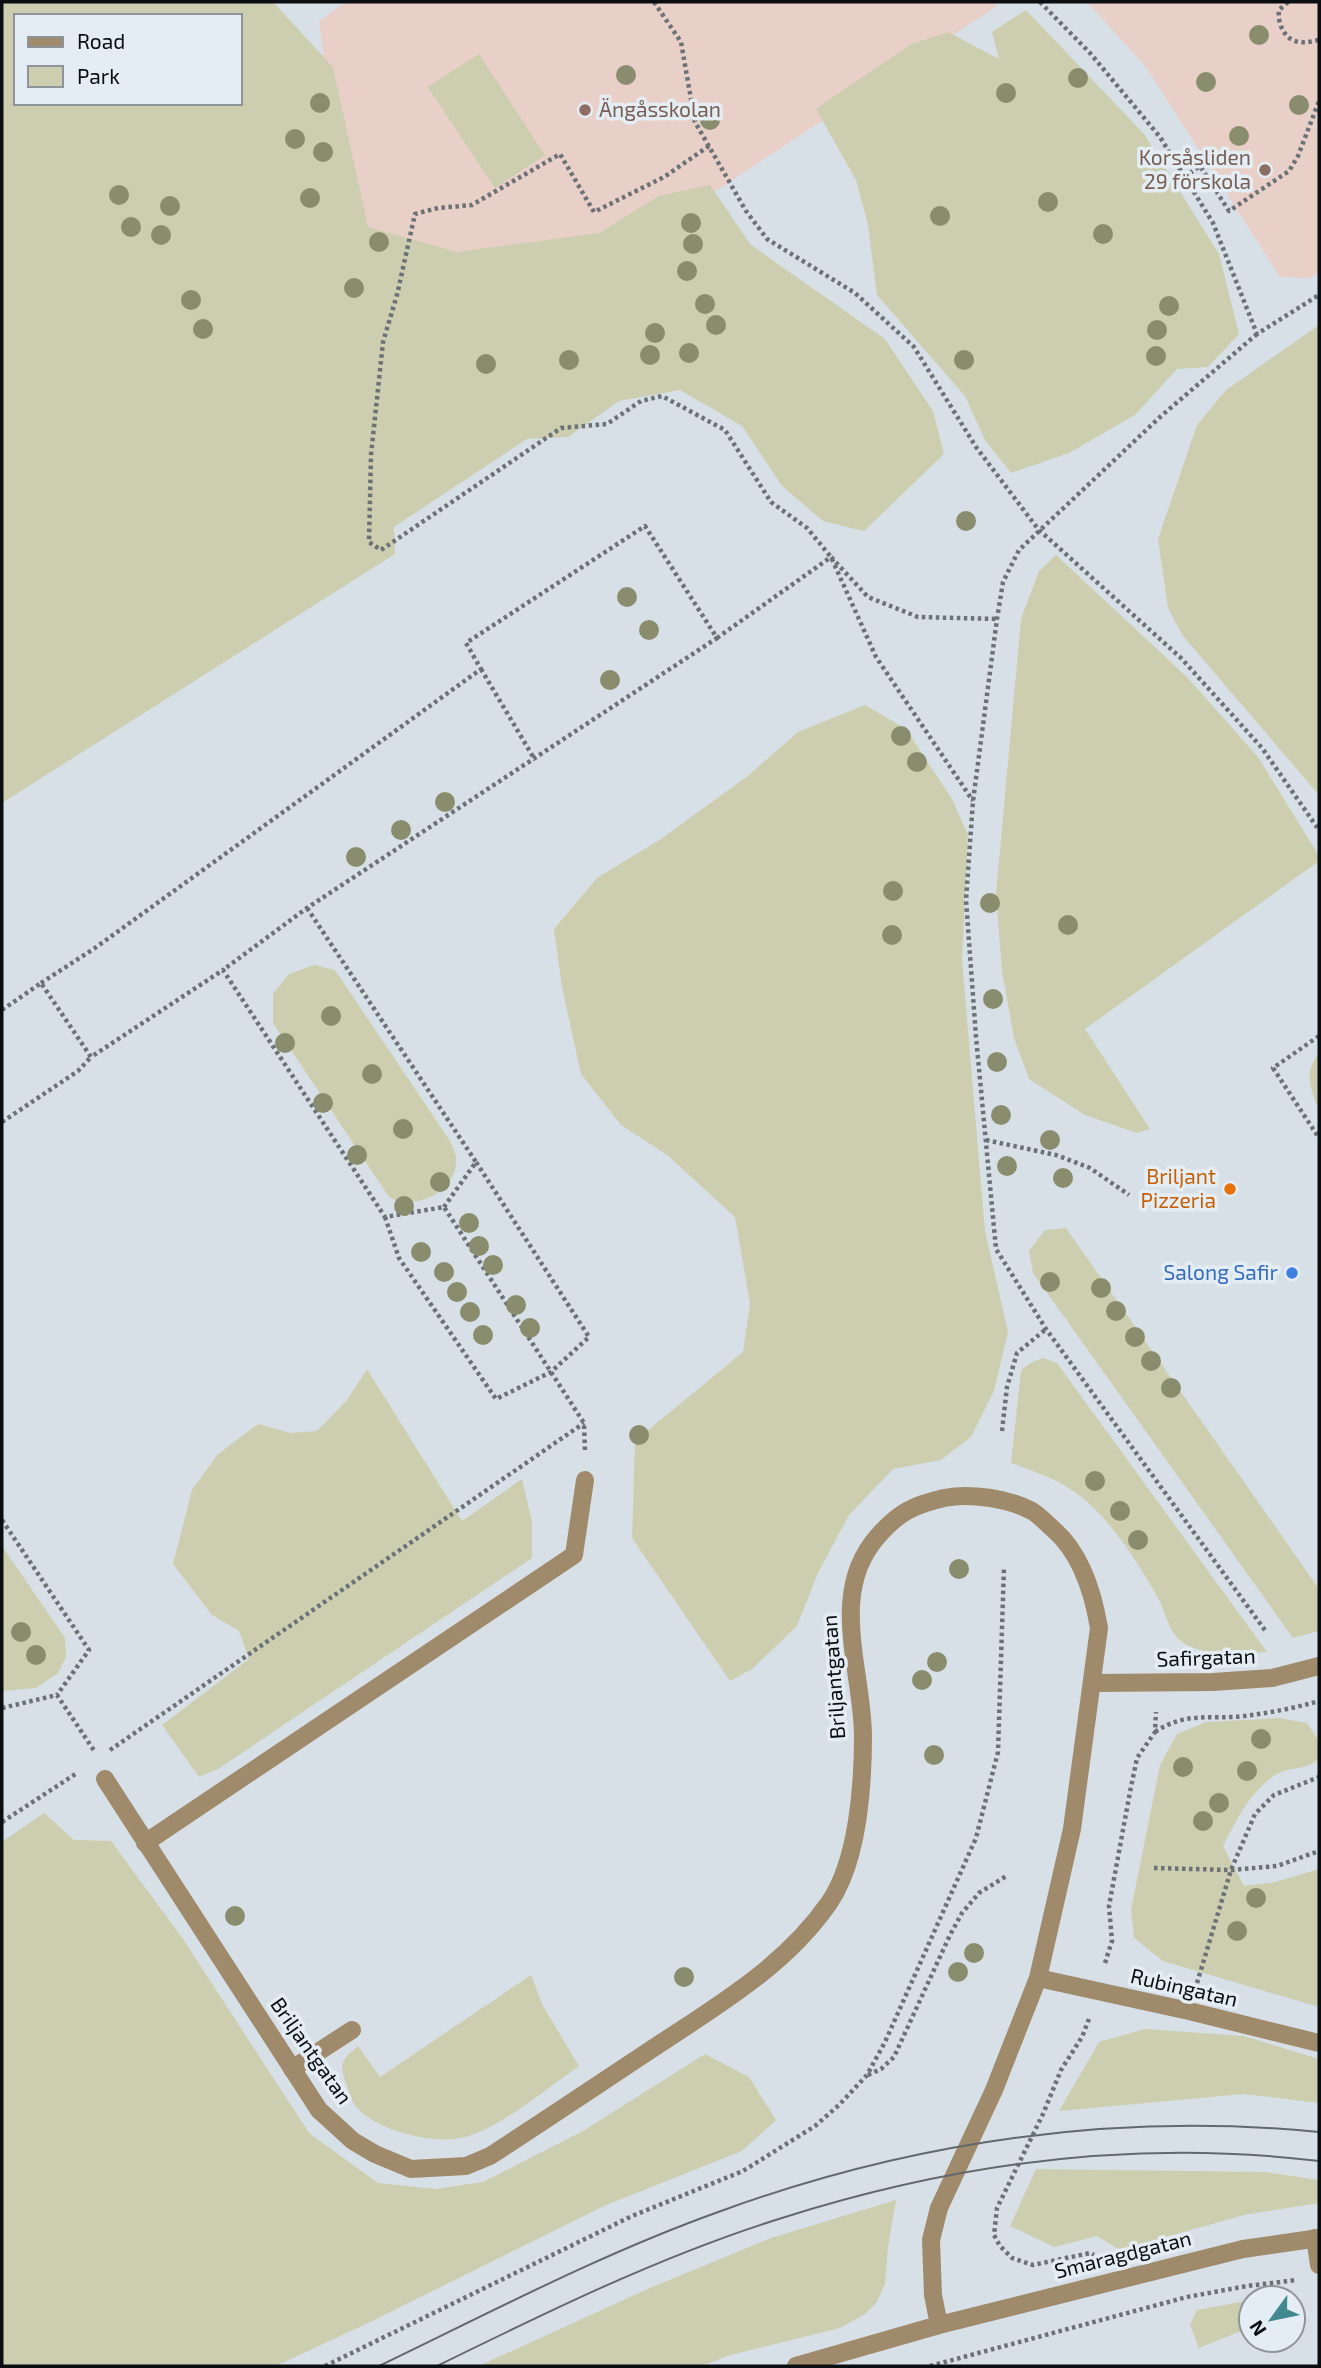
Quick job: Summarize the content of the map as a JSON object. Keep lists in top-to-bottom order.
{
  "streets": {
    "street": [
      "Safirgatan",
      "Briljantgatan",
      "Rubingatan",
      "Smaragdgatan"
    ]
  },
  "crossings": [
    ["Safirgatan", "Briljantgatan"],
    ["Briljantgatan", "Rubingatan"],
    ["Briljantgatan", "Smaragdgatan"]
  ],
  "places": [
    "Ängåsskolan",
    "Korsåsliden 29 förskola",
    "Briljant Pizzeria",
    "Salong Safir"
  ],
  "legend": ["Road", "Park"],
  "north": "bottom left"
}
